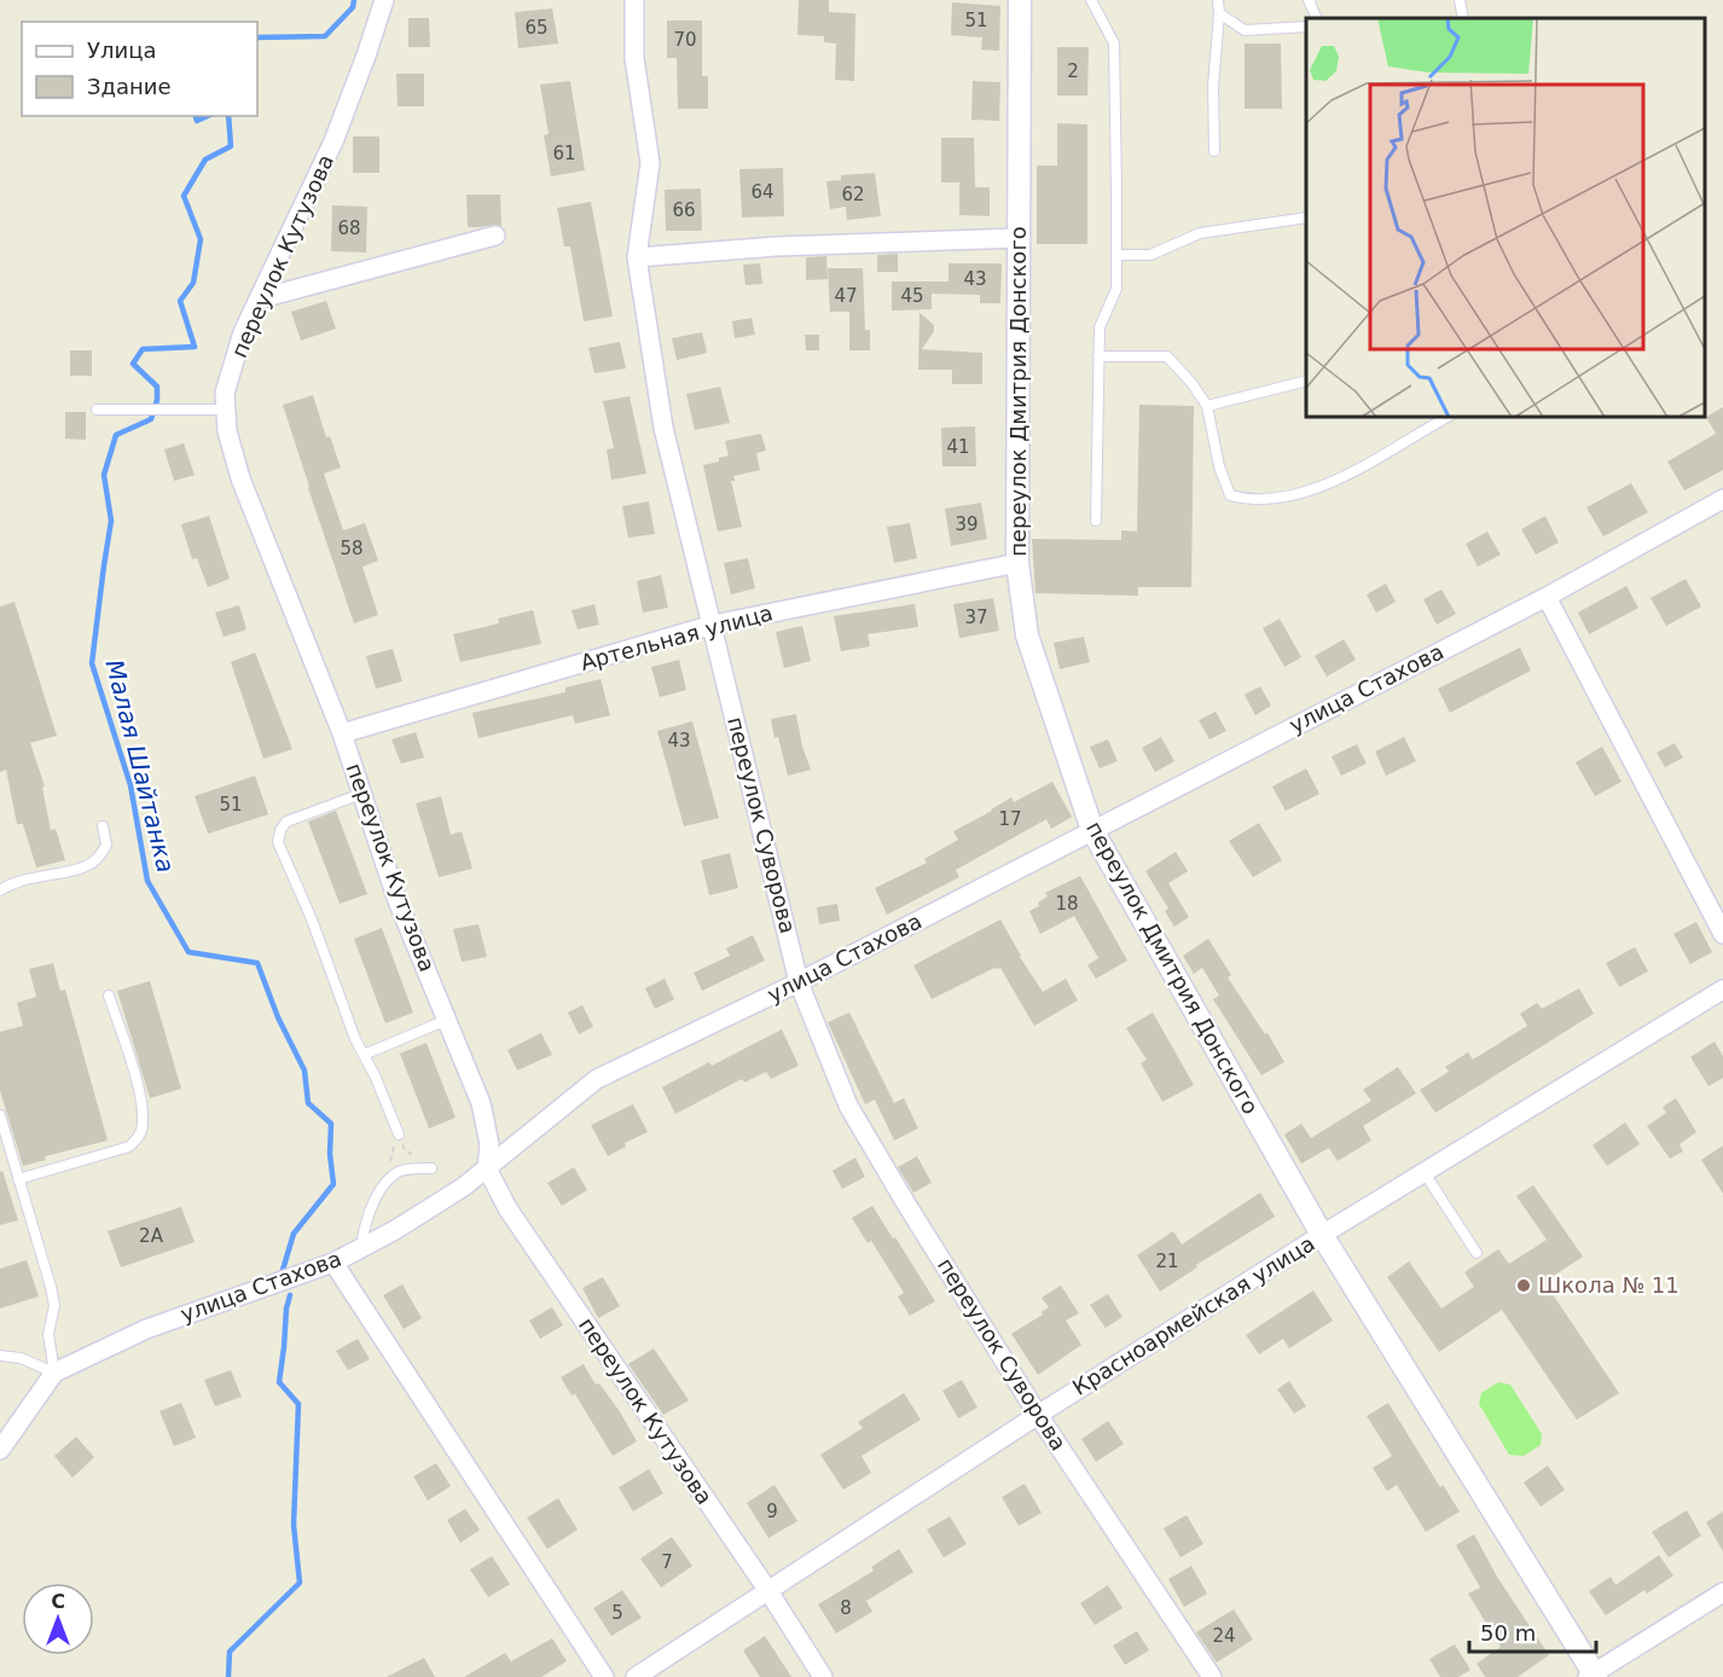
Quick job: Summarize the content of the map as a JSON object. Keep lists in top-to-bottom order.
{
  "streets": {
    "street": [
      "переулок Кутузова",
      "переулок Дмитрия Донского",
      "Артельная улица",
      "улица Стахова",
      "переулок Суворова",
      "Красноармейская улица"
    ]
  },
  "crossings": [
    ["переулок Кутузова", "Артельная улица"],
    ["переулок Кутузова", "улица Стахова"],
    ["переулок Кутузова", "Красноармейская улица"],
    ["переулок Дмитрия Донского", "Артельная улица"],
    ["переулок Дмитрия Донского", "улица Стахова"],
    ["переулок Дмитрия Донского", "Красноармейская улица"],
    ["Артельная улица", "переулок Суворова"],
    ["улица Стахова", "переулок Суворова"],
    ["переулок Суворова", "Красноармейская улица"]
  ],
  "water": ["Малая Шайтанка"],
  "places": ["Школа № 11"],
  "house_numbers": [
    "51",
    "65",
    "70",
    "2",
    "61",
    "64",
    "62",
    "66",
    "68",
    "43",
    "47",
    "45",
    "41",
    "39",
    "58",
    "37",
    "43",
    "51",
    "17",
    "18",
    "2А",
    "21",
    "9",
    "7",
    "8",
    "5",
    "24"
  ],
  "legend": ["Улица", "Здание"],
  "scale_bar": "50 m",
  "north": "top"
}
